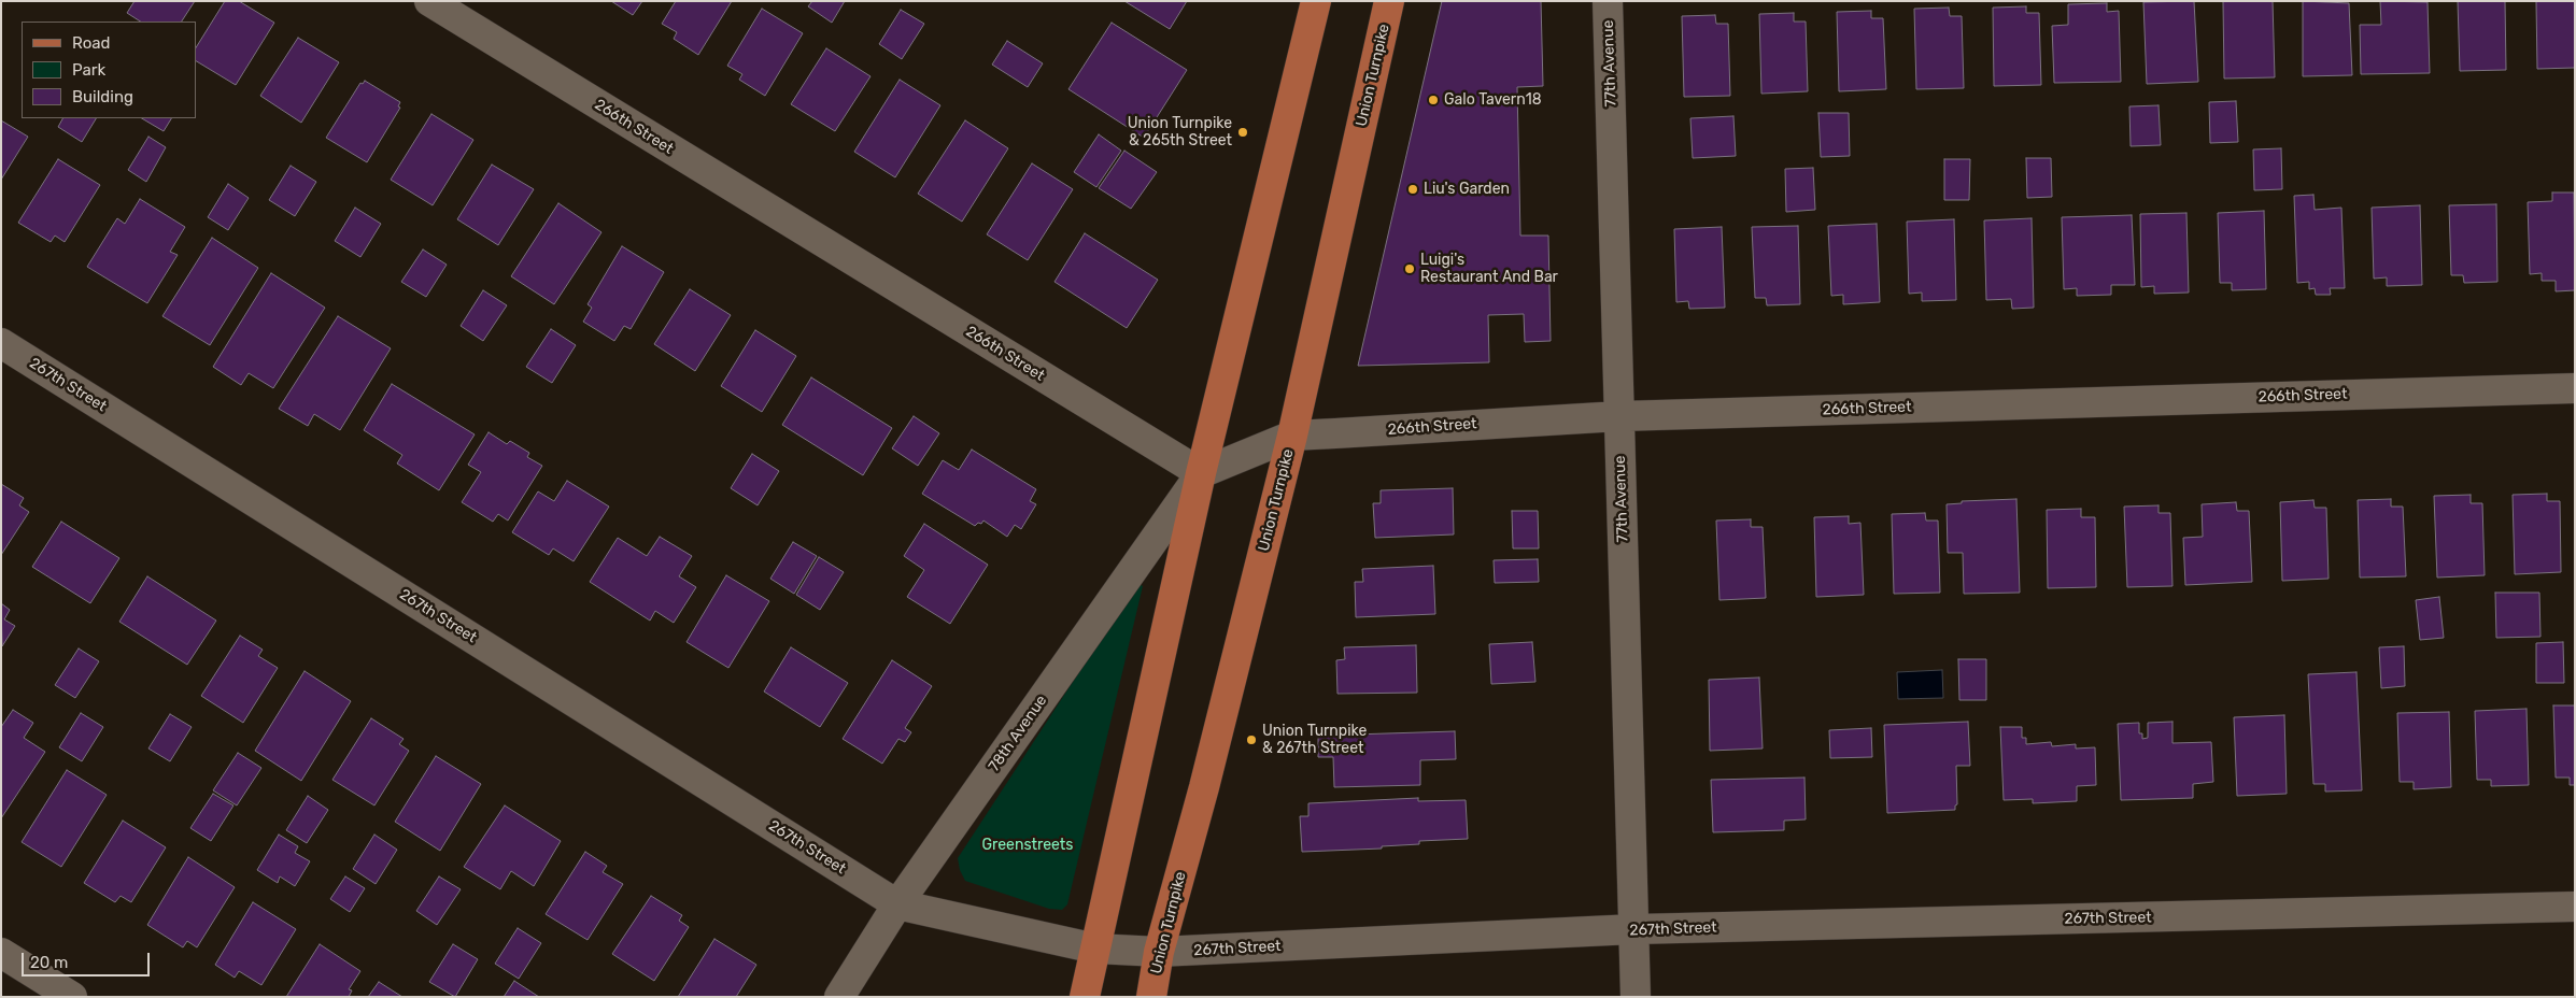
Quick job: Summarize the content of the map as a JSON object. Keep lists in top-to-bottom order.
{
  "streets": {
    "main road": ["Union Turnpike"],
    "street": [
      "77th Avenue",
      "266th Street",
      "267th Street",
      "78th Avenue"
    ]
  },
  "crossings": [
    ["77th Avenue", "266th Street"],
    ["77th Avenue", "267th Street"],
    ["Union Turnpike", "266th Street"],
    ["Union Turnpike", "267th Street"],
    ["266th Street", "78th Avenue"],
    ["267th Street", "78th Avenue"]
  ],
  "parks": ["Greenstreets"],
  "places": [
    "Galo Tavern18",
    "Union Turnpike & 265th Street",
    "Liu's Garden",
    "Luigi's Restaurant And Bar",
    "Union Turnpike & 267th Street"
  ],
  "legend": ["Road", "Park", "Building"],
  "scale_bar": "20 m"
}
